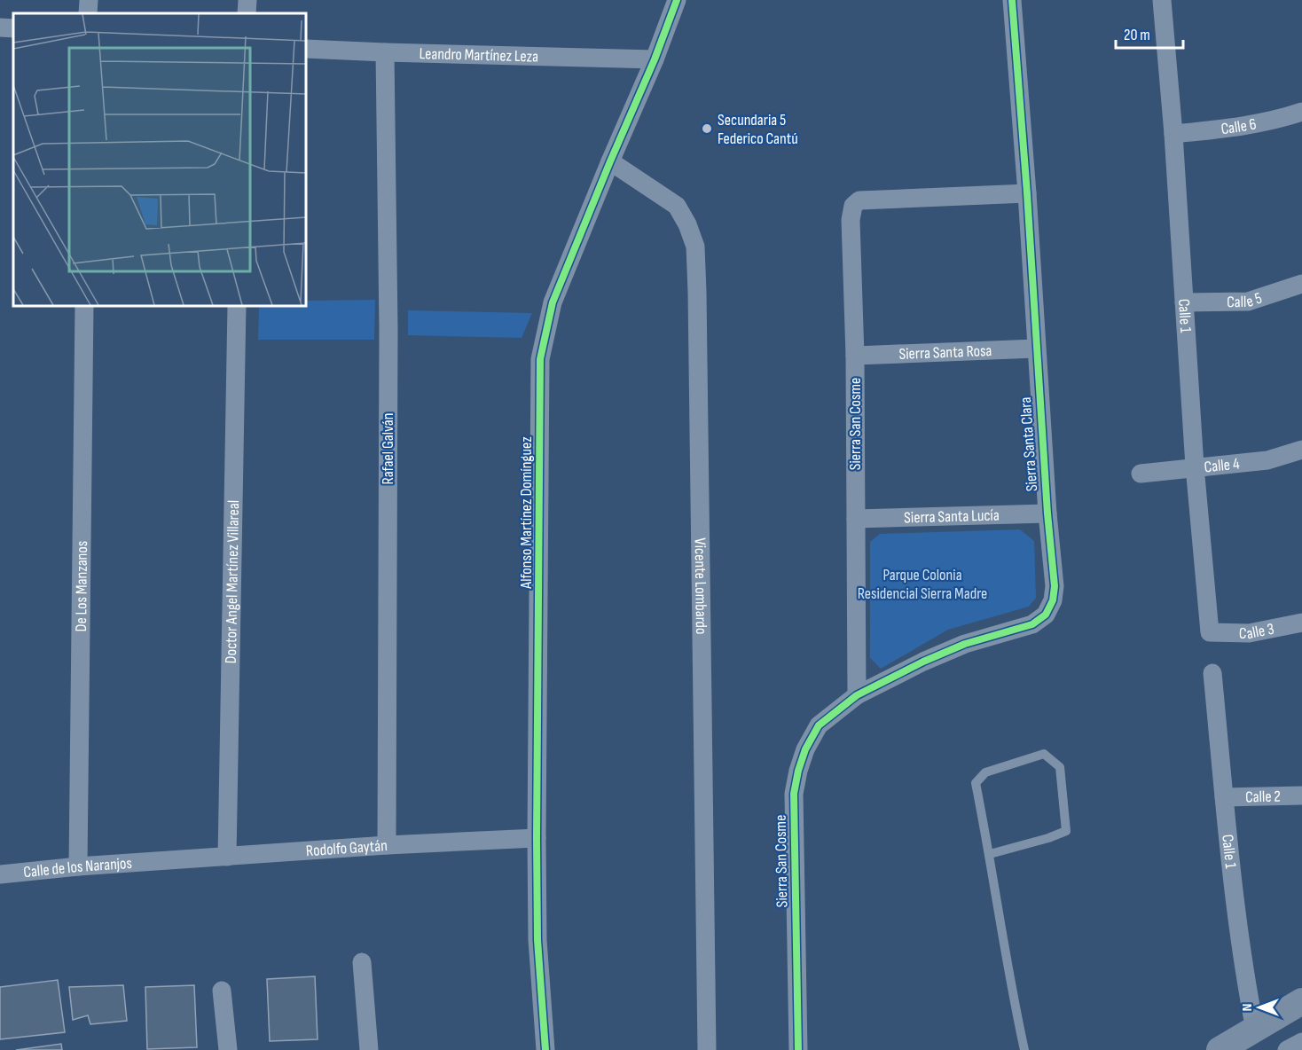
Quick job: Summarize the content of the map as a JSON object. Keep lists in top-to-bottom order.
{
  "streets": {
    "street": [
      "Leandro Martínez Leza",
      "Calle 6",
      "Calle 5",
      "Calle 1",
      "Sierra Santa Rosa",
      "Sierra San Cosme",
      "Sierra Santa Clara",
      "Rafael Galván",
      "Calle 4",
      "Alfonso Martínez Domínguez",
      "Sierra Santa Lucía",
      "Doctor Angel Martínez Villareal",
      "De Los Manzanos",
      "Vicente Lombardo",
      "Calle 3",
      "Calle 2",
      "Rodolfo Gaytán",
      "Calle de los Naranjos"
    ]
  },
  "crossings": [
    ["Leandro Martínez Leza", "Rafael Galván"],
    ["Leandro Martínez Leza", "Alfonso Martínez Domínguez"],
    ["Calle 6", "Calle 1"],
    ["Calle 5", "Calle 1"],
    ["Calle 1", "Calle 4"],
    ["Calle 1", "Calle 3"],
    ["Calle 1", "Calle 2"],
    ["Sierra Santa Rosa", "Sierra San Cosme"],
    ["Sierra Santa Rosa", "Sierra Santa Clara"],
    ["Sierra San Cosme", "Sierra Santa Clara"],
    ["Sierra San Cosme", "Sierra Santa Lucía"],
    ["Sierra Santa Clara", "Sierra Santa Lucía"],
    ["Rafael Galván", "Rodolfo Gaytán"],
    ["Alfonso Martínez Domínguez", "Vicente Lombardo"],
    ["Alfonso Martínez Domínguez", "Rodolfo Gaytán"],
    ["Doctor Angel Martínez Villareal", "Rodolfo Gaytán"],
    ["De Los Manzanos", "Calle de los Naranjos"],
    ["Rodolfo Gaytán", "Calle de los Naranjos"]
  ],
  "parks": ["Parque Colonia Residencial Sierra Madre"],
  "places": ["Secundaria 5 Federico Cantú"],
  "scale_bar": "20 m",
  "north": "left"
}
